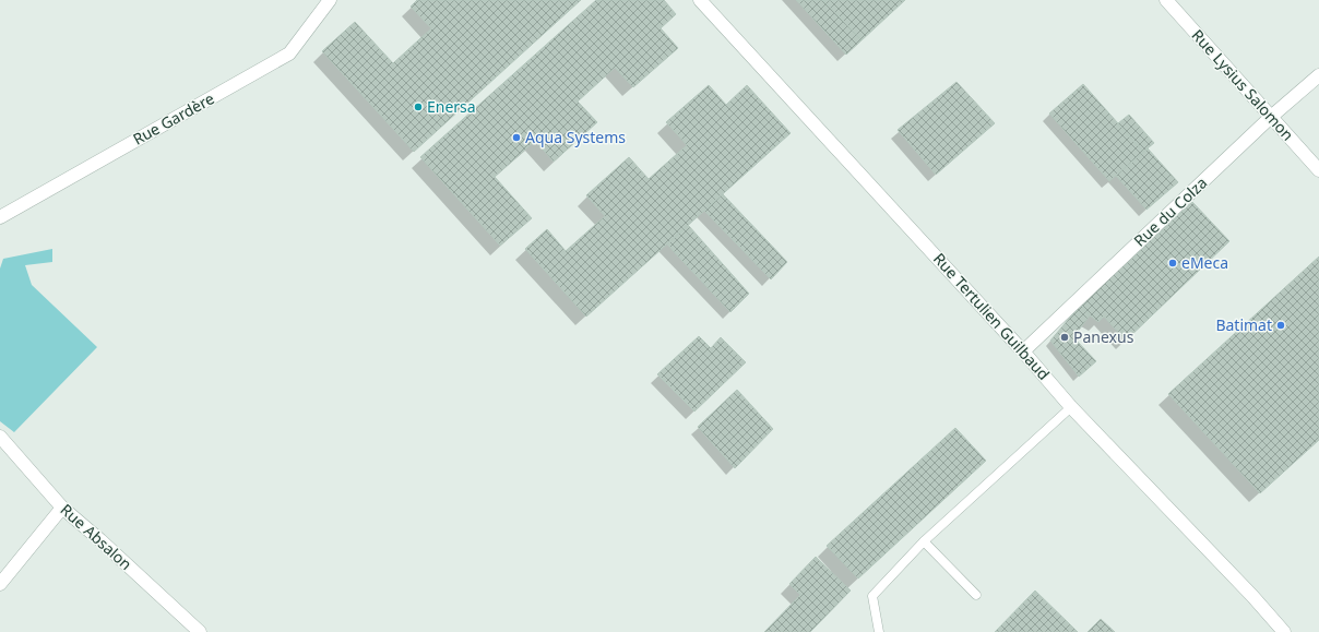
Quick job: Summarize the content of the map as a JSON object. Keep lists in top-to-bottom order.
{
  "streets": {
    "street": [
      "Rue Lysius Salomon",
      "Rue Gardère",
      "Rue du Colza",
      "Rue Tertulien Guilbaud",
      "Rue Absalon"
    ]
  },
  "crossings": [
    ["Rue Lysius Salomon", "Rue du Colza"],
    ["Rue du Colza", "Rue Tertulien Guilbaud"]
  ],
  "places": [
    "Enersa",
    "Aqua Systems",
    "eMeca",
    "Batimat",
    "Panexus"
  ]
}
